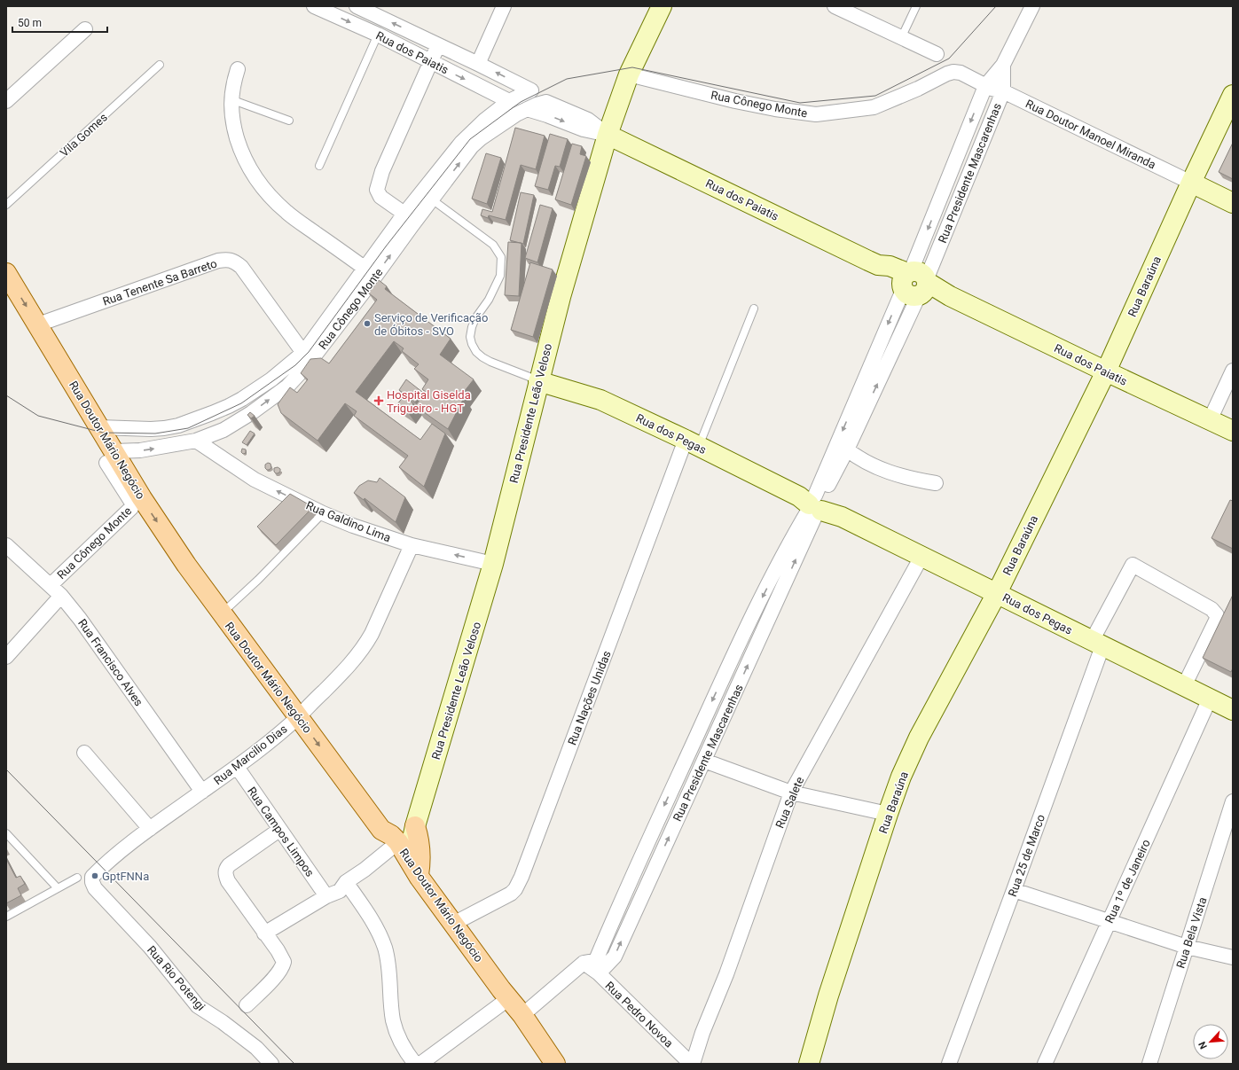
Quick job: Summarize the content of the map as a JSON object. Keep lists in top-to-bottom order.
{
  "streets": {
    "main road": [
      "Rua dos Paiatis",
      "Rua Doutor Manoel Miranda",
      "Rua Baraúna",
      "Rua Presidente Leão Veloso",
      "Rua dos Pegas",
      "Rua Doutor Mário Negócio"
    ],
    "street": [
      "Rua Cônego Monte",
      "Rua Presidente Mascarenhas",
      "Rua Tenente Sa Barreto",
      "Rua Galdino Lima",
      "Rua Francisco Alves",
      "Rua Nações Unidas",
      "Rua Marcilio Dias",
      "Rua Salete",
      "Rua Campos Limpos",
      "Rua 25 de Marco",
      "Rua 1º de Janeiro",
      "Rua Bela Vista",
      "Rua Rio Potengi",
      "Rua Pedro Novoa"
    ],
    "lane": ["Vila Gomes"]
  },
  "crossings": [
    ["Rua dos Paiatis", "Rua Cônego Monte"],
    ["Rua dos Paiatis", "Rua Presidente Mascarenhas"],
    ["Rua dos Paiatis", "Rua Baraúna"],
    ["Rua dos Paiatis", "Rua Presidente Leão Veloso"],
    ["Rua Cônego Monte", "Rua Doutor Manoel Miranda"],
    ["Rua Cônego Monte", "Rua Tenente Sa Barreto"],
    ["Rua Cônego Monte", "Rua Presidente Leão Veloso"],
    ["Rua Cônego Monte", "Rua Doutor Mário Negócio"],
    ["Rua Cônego Monte", "Rua Galdino Lima"],
    ["Rua Cônego Monte", "Rua Francisco Alves"],
    ["Rua Doutor Manoel Miranda", "Rua Presidente Mascarenhas"],
    ["Rua Doutor Manoel Miranda", "Rua Baraúna"],
    ["Rua Presidente Mascarenhas", "Rua dos Pegas"],
    ["Rua Presidente Mascarenhas", "Rua Doutor Mário Negócio"],
    ["Rua Presidente Mascarenhas", "Rua Pedro Novoa"],
    ["Rua Tenente Sa Barreto", "Rua Doutor Mário Negócio"],
    ["Rua Baraúna", "Rua dos Pegas"],
    ["Rua Presidente Leão Veloso", "Rua dos Pegas"],
    ["Rua Presidente Leão Veloso", "Rua Doutor Mário Negócio"],
    ["Rua Presidente Leão Veloso", "Rua Galdino Lima"],
    ["Rua dos Pegas", "Rua Nações Unidas"],
    ["Rua dos Pegas", "Rua Salete"],
    ["Rua dos Pegas", "Rua 25 de Marco"],
    ["Rua dos Pegas", "Rua 1º de Janeiro"],
    ["Rua Doutor Mário Negócio", "Rua Nações Unidas"],
    ["Rua Doutor Mário Negócio", "Rua Marcilio Dias"],
    ["Rua Galdino Lima", "Rua Marcilio Dias"],
    ["Rua Francisco Alves", "Rua Marcilio Dias"],
    ["Rua Marcilio Dias", "Rua Campos Limpos"],
    ["Rua Marcilio Dias", "Rua Rio Potengi"],
    ["Rua Salete", "Rua Pedro Novoa"]
  ],
  "one_way": ["Rua Doutor Mário Negócio", "Rua Galdino Lima"],
  "places": {
    "other": ["Serviço de Verificação de Óbitos - SVO", "GptFNNa"],
    "health": ["Hospital Giselda Trigueiro - HGT"]
  },
  "scale_bar": "50 m",
  "north": "bottom left"
}
